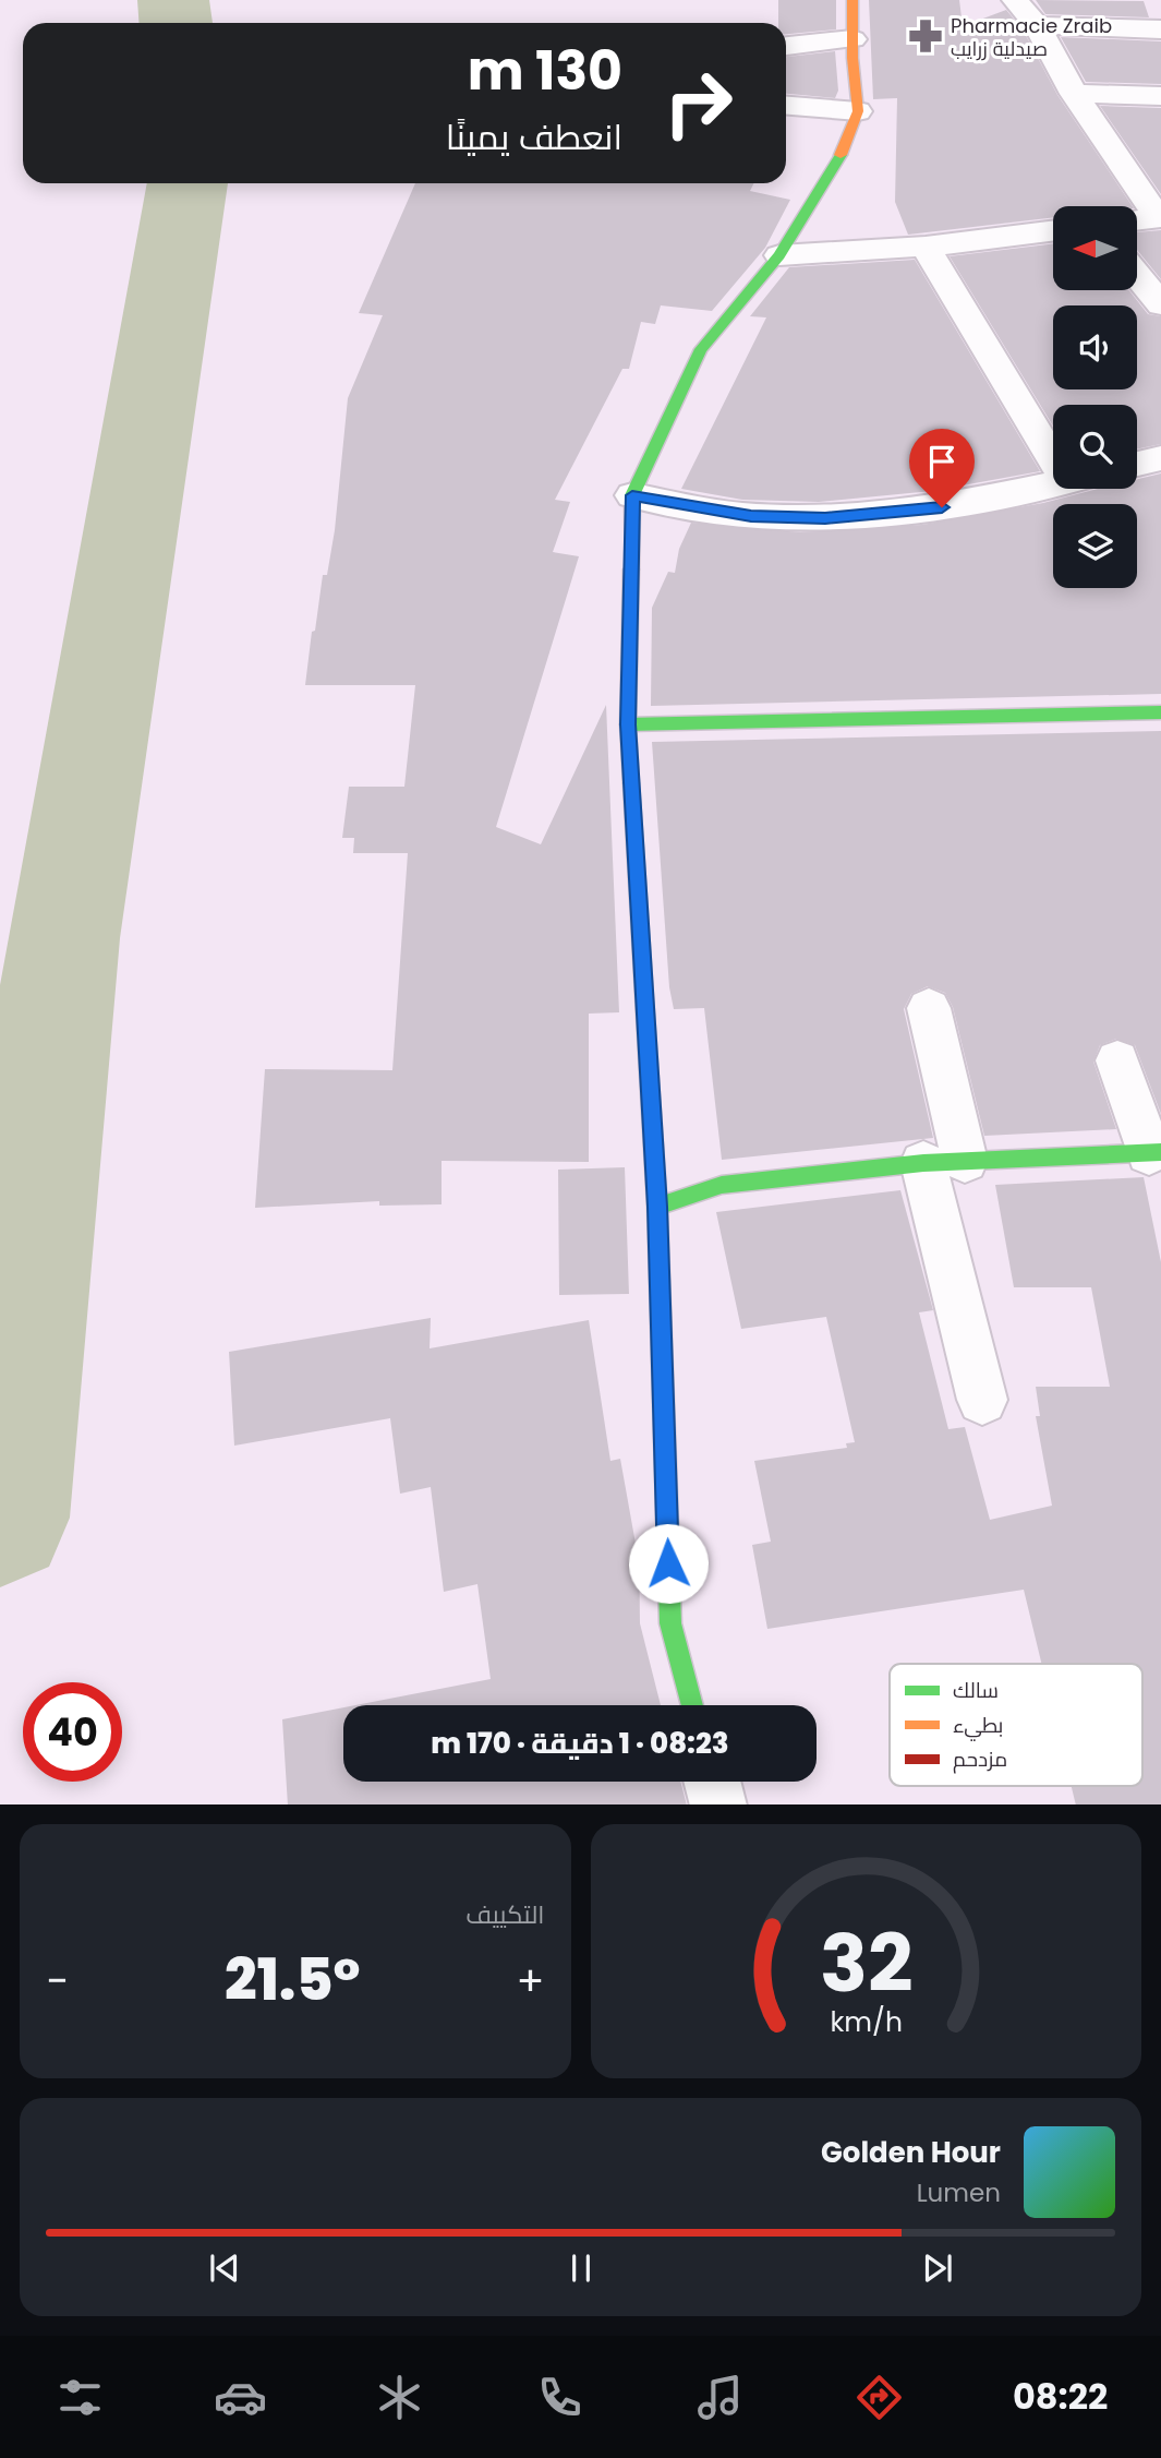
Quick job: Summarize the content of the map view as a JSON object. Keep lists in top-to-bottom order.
{
  "places": {
    "pharmacy": ["Pharmacie Zraib صيدلية زرايب"]
  },
  "legend": ["سالك", "بطيء", "مزدحم"],
  "north": "left",
  "page": {
    "turn": ["130 m", "انعطف يمينًا"],
    "limit": "40",
    "trip": "08:23 · 1 دقيقة · 170 m",
    "tile": "التكييف",
    "heat": ["−", "21.5°", "+"],
    "song": ["Golden Hour", "Lumen"],
    "tabs": "08:22",
    "gauge": ["32", "km/h"]
  }
}
